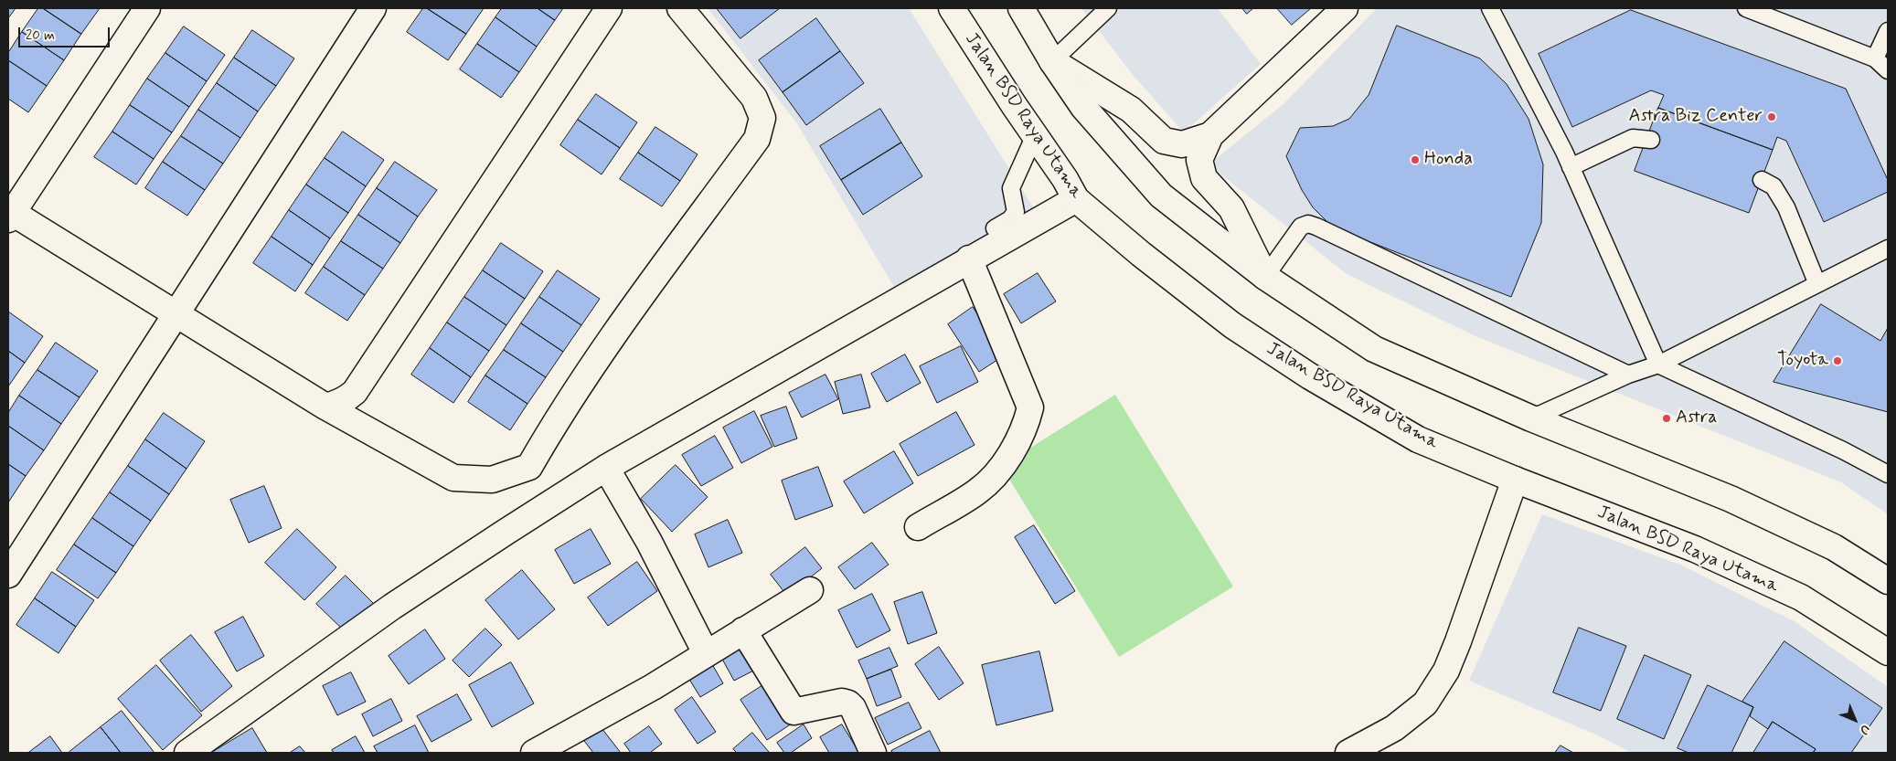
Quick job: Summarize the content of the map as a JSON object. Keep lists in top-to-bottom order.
{
  "streets": {
    "street": ["Jalan BSD Raya Utama"]
  },
  "places": [
    "Astra Biz Center",
    "Honda",
    "Toyota",
    "Astra"
  ],
  "scale_bar": "20 m",
  "north": "bottom right"
}
